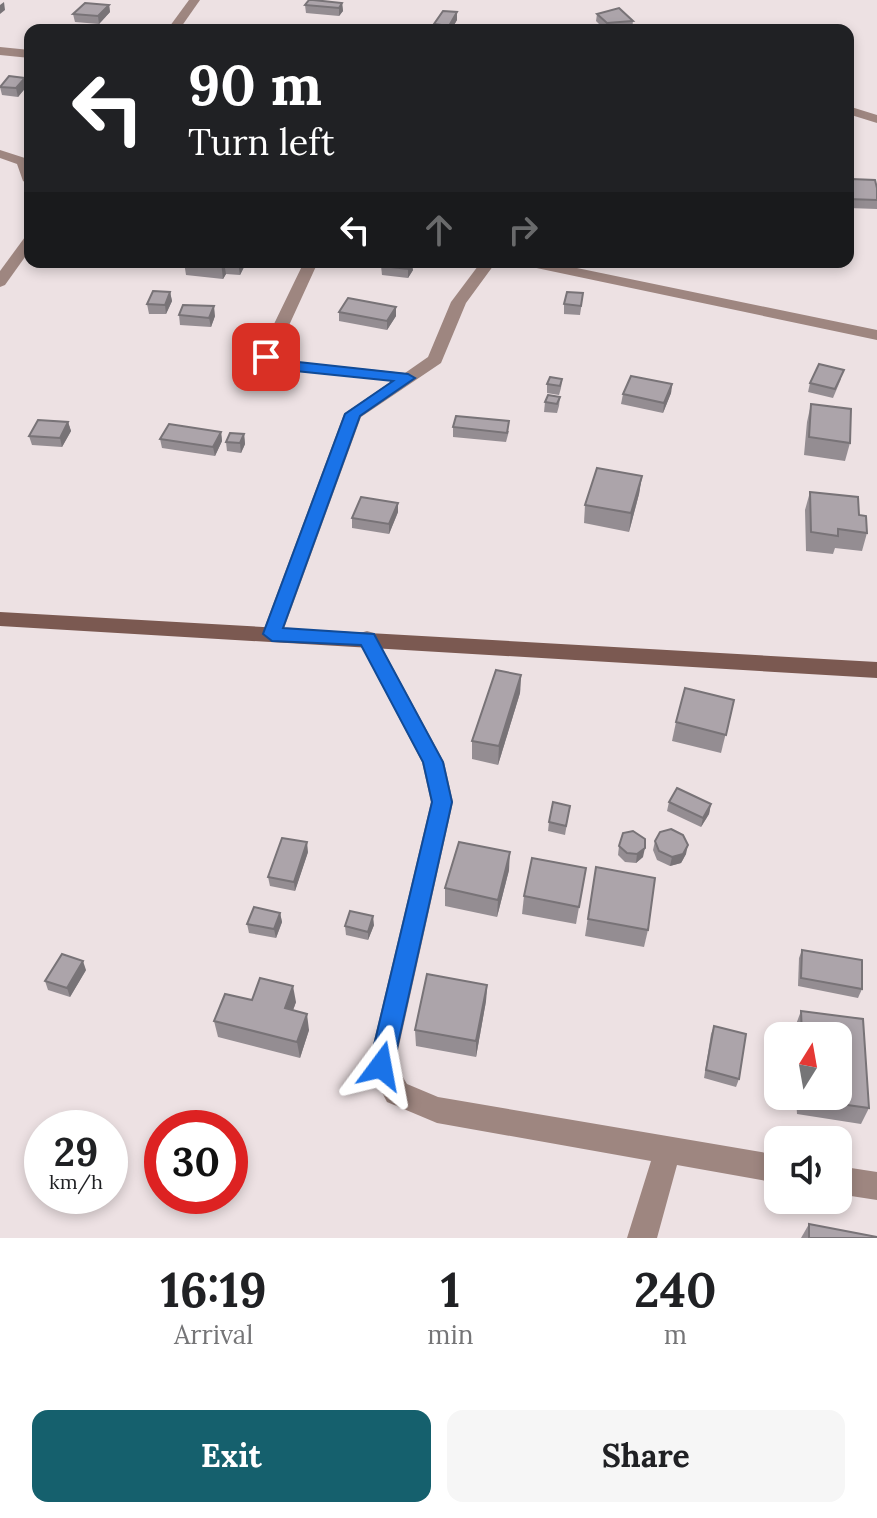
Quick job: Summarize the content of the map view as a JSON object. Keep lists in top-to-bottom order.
{
  "north": "top",
  "page": {
    "turn": ["90 m", "Turn left"],
    "speed": "29 km/h",
    "limit": "30",
    "eta": [
      "16:19",
      "Arrival",
      "1",
      "min",
      "240",
      "m"
    ],
    "buttons": ["Exit", "Share"]
  }
}
